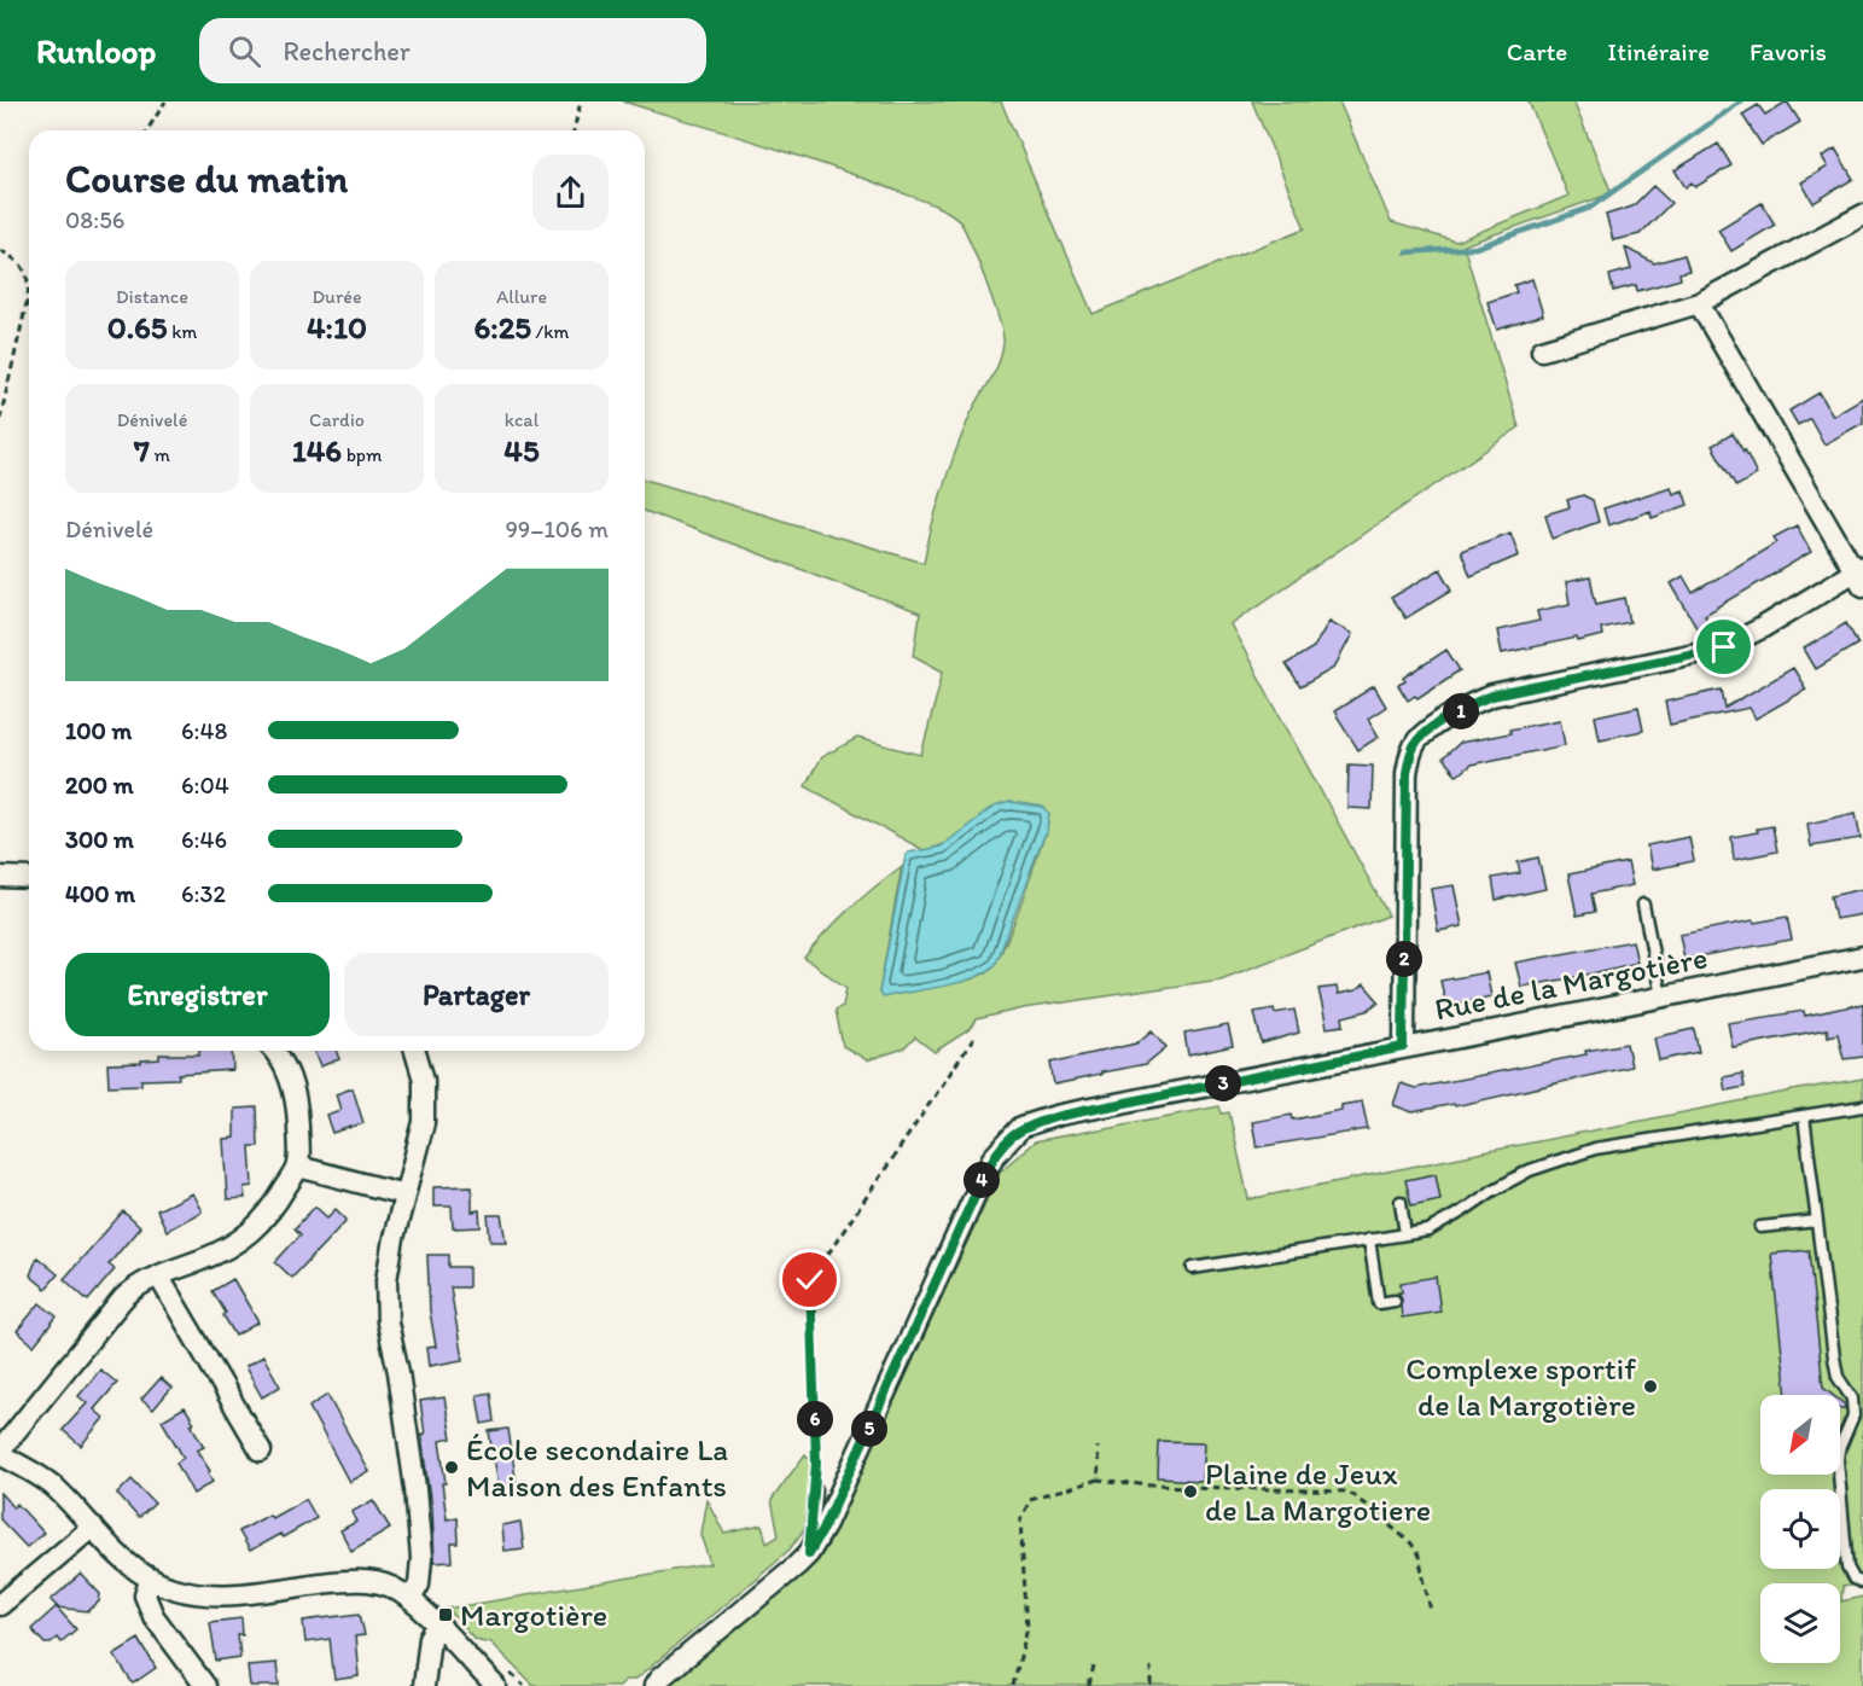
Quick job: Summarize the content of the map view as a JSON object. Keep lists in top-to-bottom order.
{
  "streets": {
    "street": ["Rue de la Margotière"]
  },
  "places": {
    "other": ["Complexe sportif de la Margotière", "École secondaire La Maison des Enfants", "Plaine de Jeux de La Margotiere"],
    "transit": ["Margotière"]
  },
  "north": "bottom left",
  "page": {
    "header": "Runloop",
    "search": "Rechercher",
    "nav": ["Carte", "Itinéraire", "Favoris"],
    "heading": ["Course du matin", "08:56"],
    "stats": [
      ["Distance", "0.65 km"],
      ["Durée", "4:10"],
      ["Allure", "6:25 /km"],
      ["Dénivelé", "7 m"],
      ["Cardio", "146 bpm"],
      ["kcal", "45"]
    ],
    "chart": ["Dénivelé", "99–106 m"],
    "pins": [
      "1",
      "2",
      "3",
      "4",
      "6",
      "5"
    ],
    "list": [
      {
        "name": "100 m",
        "note": "6:48"
      },
      {
        "name": "200 m",
        "note": "6:04"
      },
      {
        "name": "300 m",
        "note": "6:46"
      },
      {
        "name": "400 m",
        "note": "6:32"
      }
    ],
    "buttons": ["Enregistrer", "Partager"]
  }
}
